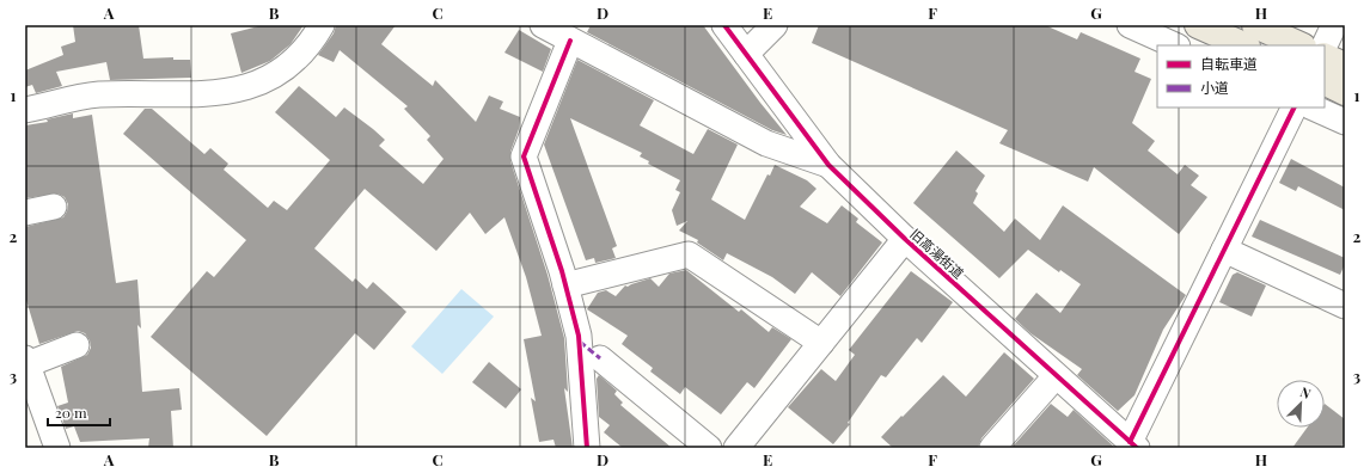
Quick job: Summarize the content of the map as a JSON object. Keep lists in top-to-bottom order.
{
  "streets": {
    "street": ["旧高湯街道"]
  },
  "legend": ["自転車道", "小道"],
  "scale_bar": "20 m",
  "north": "top right",
  "grid": {
    "columns": [
      "A",
      "B",
      "C",
      "D",
      "E",
      "F",
      "G",
      "H"
    ],
    "rows": ["1", "2", "3"]
  }
}
